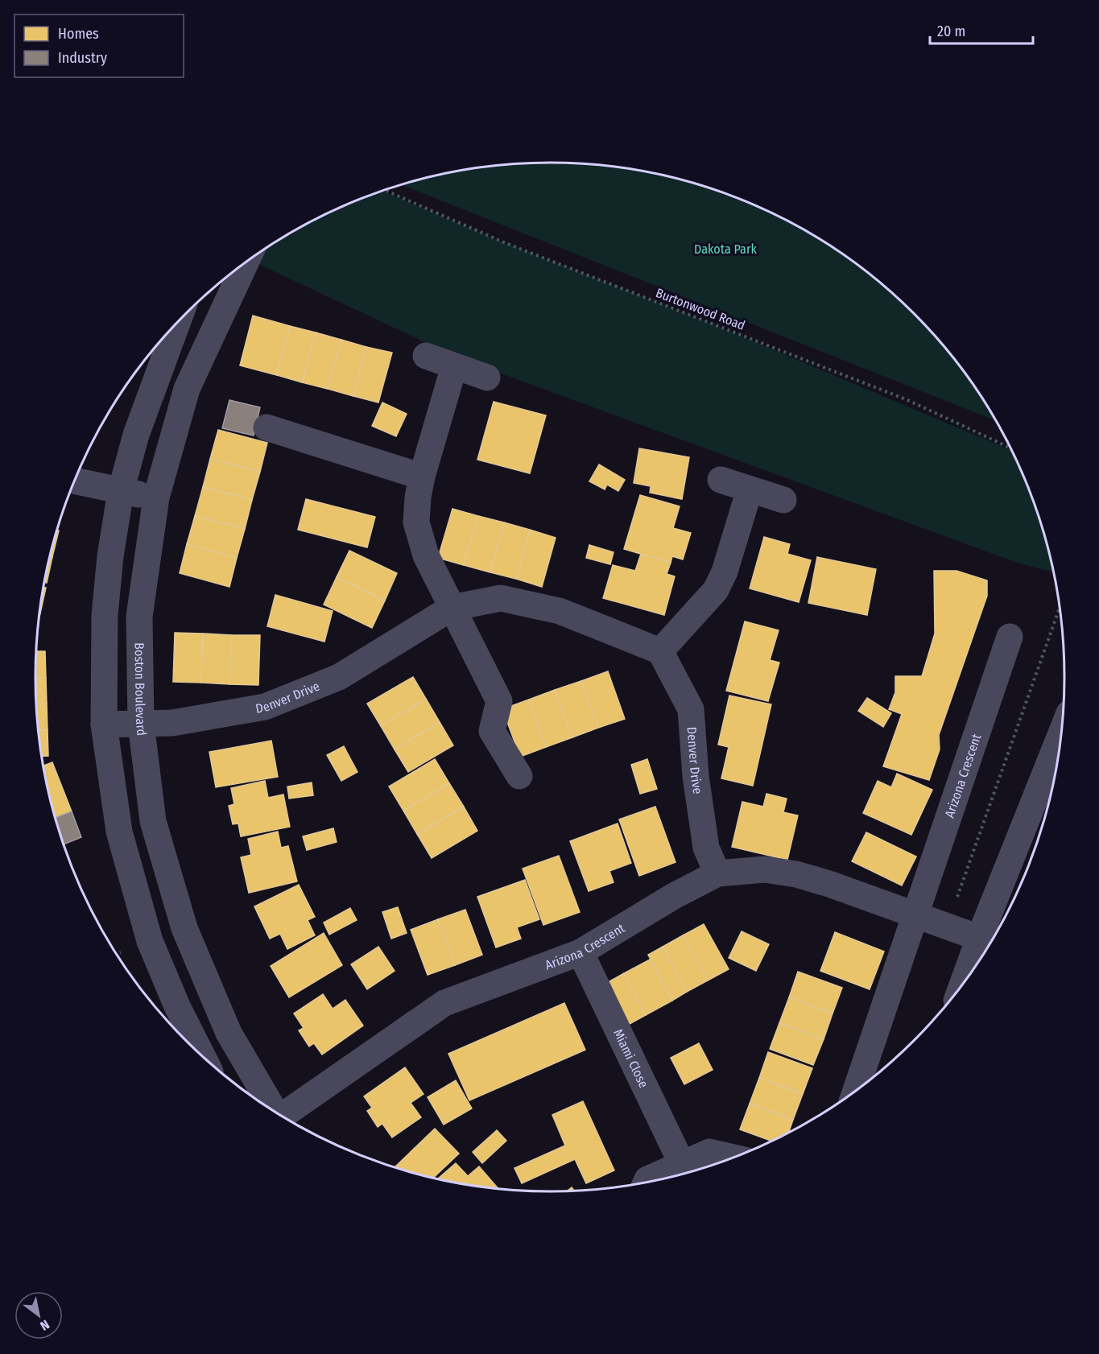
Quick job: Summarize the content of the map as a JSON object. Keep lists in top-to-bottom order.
{
  "streets": {
    "street": [
      "Boston Boulevard",
      "Denver Drive",
      "Arizona Crescent",
      "Miami Close"
    ],
    "path": ["Burtonwood Road"]
  },
  "crossings": [
    ["Boston Boulevard", "Denver Drive"],
    ["Denver Drive", "Arizona Crescent"],
    ["Arizona Crescent", "Miami Close"]
  ],
  "parks": ["Dakota Park"],
  "legend": ["Homes", "Industry"],
  "scale_bar": "20 m",
  "north": "bottom right"
}
